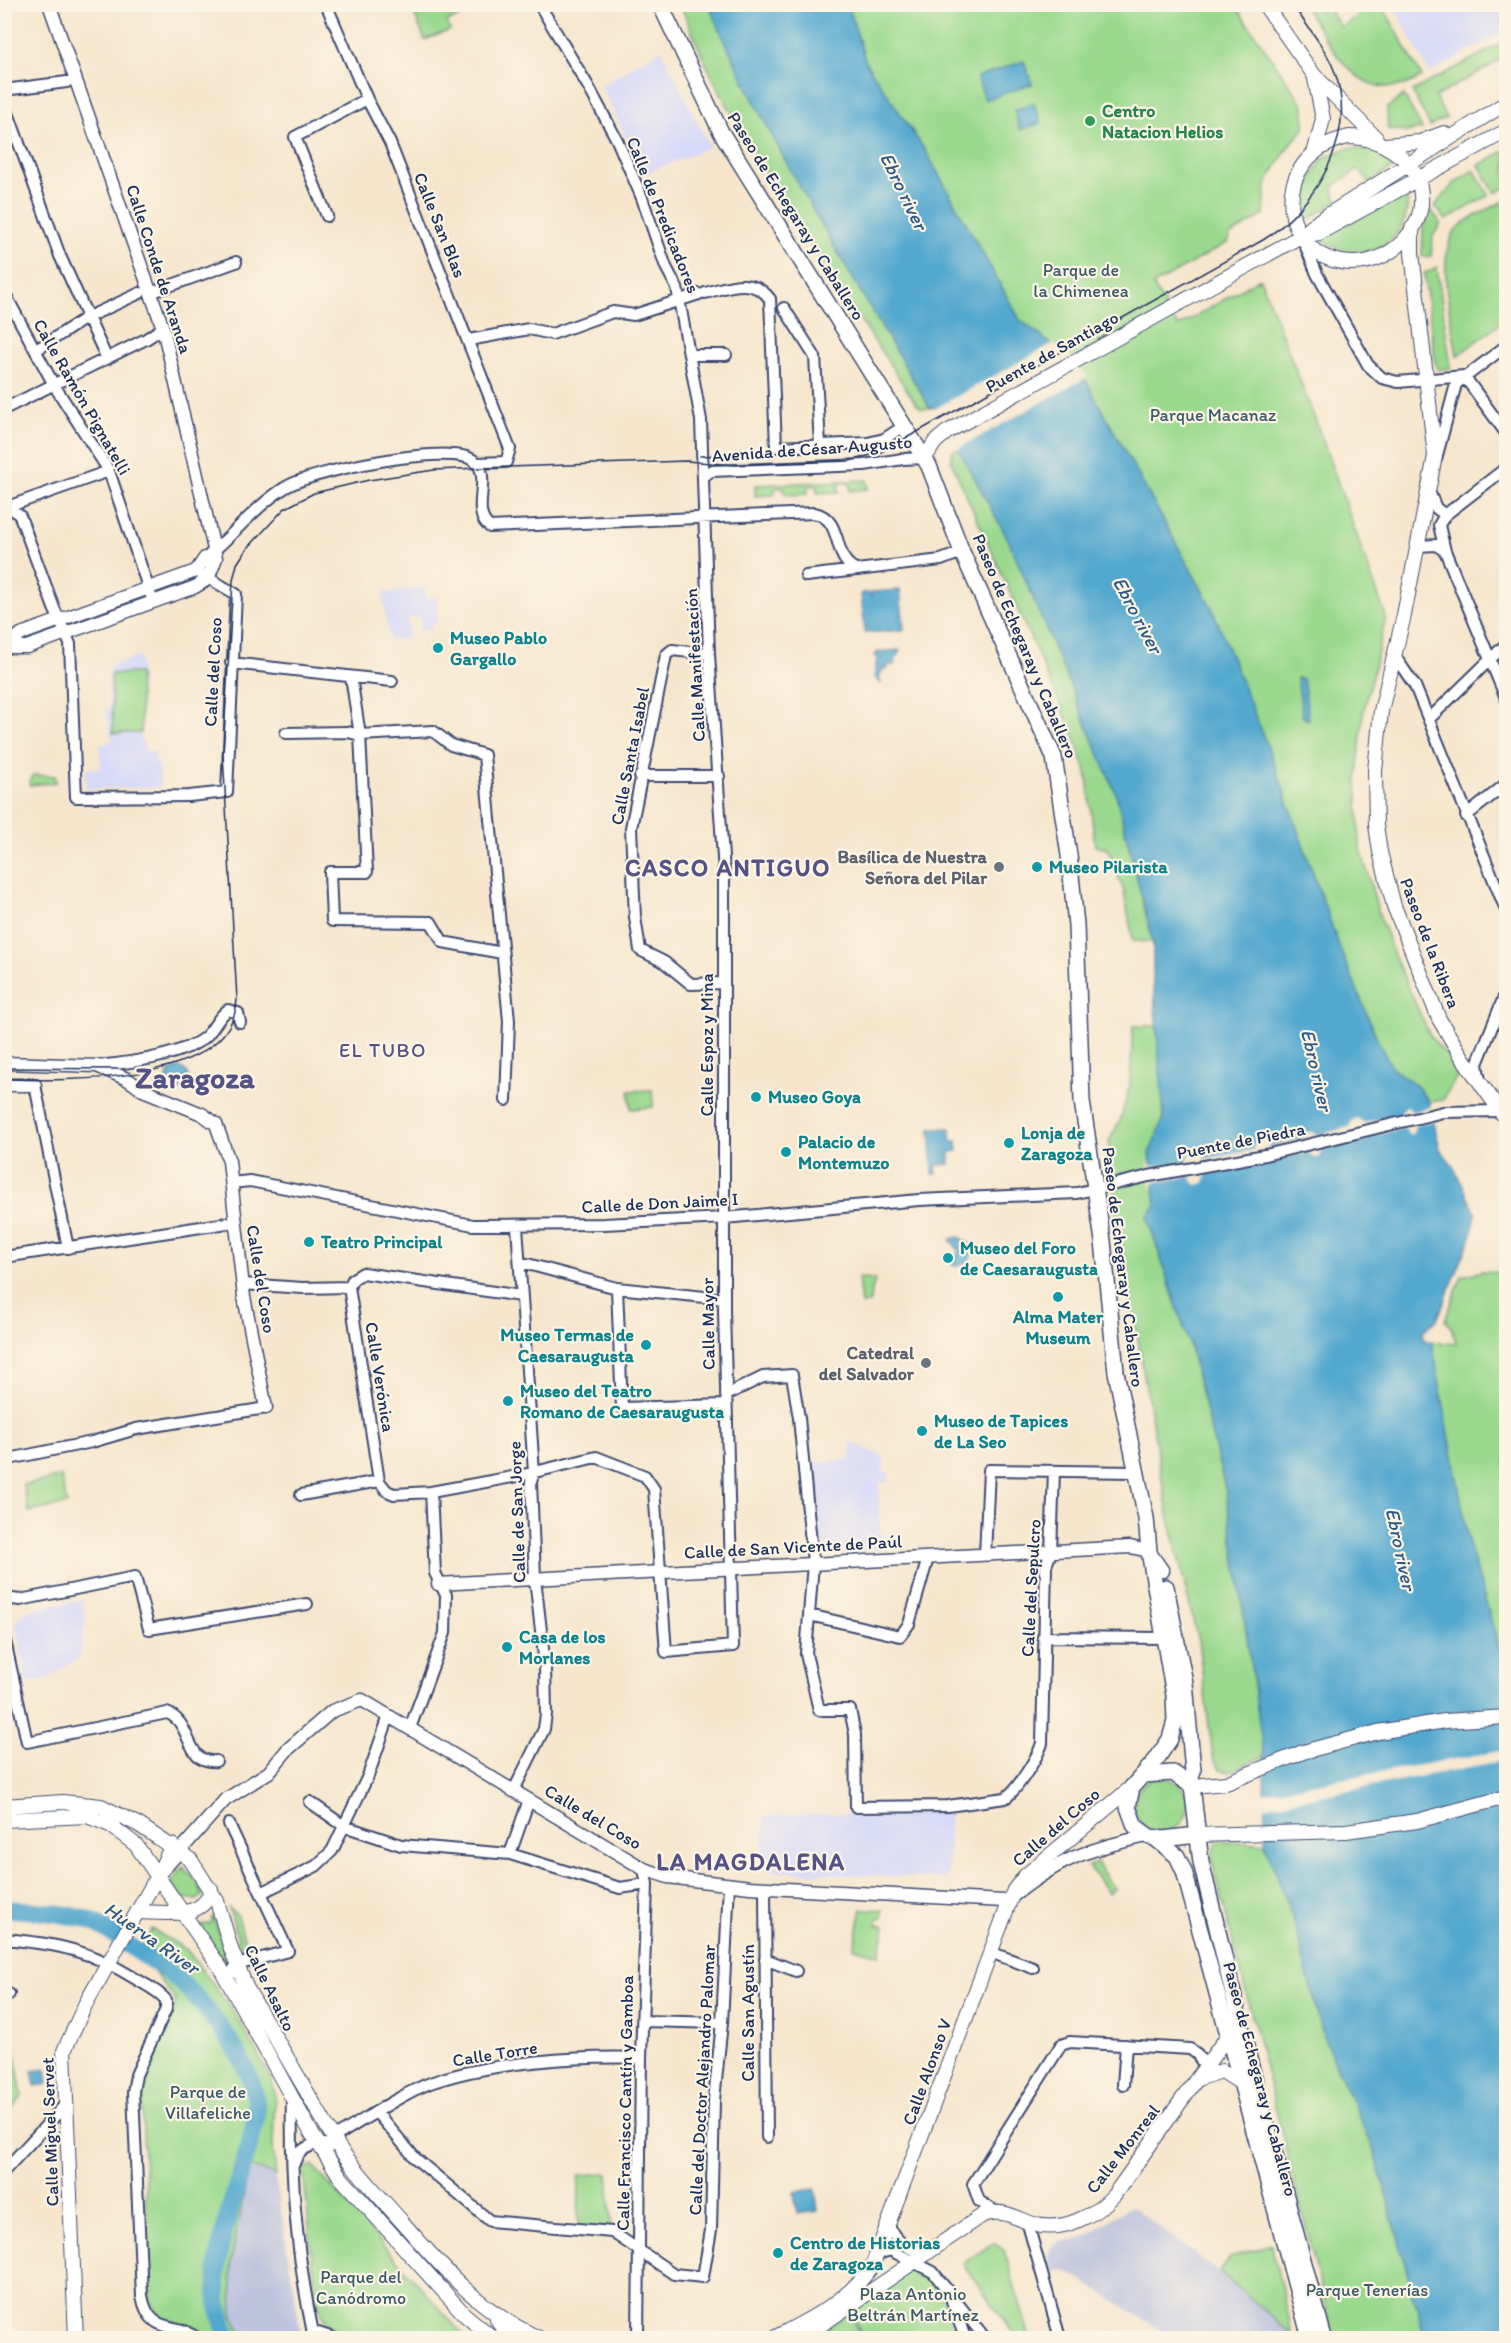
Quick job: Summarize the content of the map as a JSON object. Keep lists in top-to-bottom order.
{
  "streets": {
    "main road": [
      "Paseo de Echegaray y Caballero",
      "Puente de Santiago",
      "Calle del Coso",
      "Paseo de la Ribera",
      "Calle Asalto",
      "Calle Alonso V",
      "Calle Miguel Servet",
      "Calle Monreal"
    ],
    "street": [
      "Calle de Predicadores",
      "Calle San Blas",
      "Calle Conde de Aranda",
      "Calle Ramón Pignatelli",
      "Avenida de César Augusto",
      "Calle Manifestación",
      "Calle Santa Isabel",
      "Calle Espoz y Mina",
      "Puente de Piedra",
      "Calle de Don Jaime I",
      "Calle Mayor",
      "Calle Verónica",
      "Calle de San Jorge",
      "Calle de San Vicente de Paúl",
      "Calle del Sepulcro",
      "Calle San Agustín",
      "Calle Torre",
      "Calle del Doctor Alejandro Palomar",
      "Calle Francisco Cantín y Gamboa"
    ]
  },
  "crossings": [
    ["Calle de Predicadores", "Avenida de César Augusto"],
    ["Calle de Predicadores", "Calle Manifestación"],
    ["Paseo de Echegaray y Caballero", "Puente de Santiago"],
    ["Paseo de Echegaray y Caballero", "Avenida de César Augusto"],
    ["Paseo de Echegaray y Caballero", "Calle del Coso"],
    ["Paseo de Echegaray y Caballero", "Puente de Piedra"],
    ["Paseo de Echegaray y Caballero", "Calle de Don Jaime I"],
    ["Paseo de Echegaray y Caballero", "Calle de San Vicente de Paúl"],
    ["Paseo de Echegaray y Caballero", "Calle Monreal"],
    ["Puente de Santiago", "Avenida de César Augusto"],
    ["Avenida de César Augusto", "Calle Manifestación"],
    ["Calle Manifestación", "Calle Santa Isabel"],
    ["Calle Manifestación", "Calle Espoz y Mina"],
    ["Calle del Coso", "Calle de Don Jaime I"],
    ["Calle del Coso", "Calle de San Jorge"],
    ["Calle del Coso", "Calle San Agustín"],
    ["Calle del Coso", "Calle Alonso V"],
    ["Calle del Coso", "Calle del Doctor Alejandro Palomar"],
    ["Calle del Coso", "Calle Francisco Cantín y Gamboa"],
    ["Calle del Coso", "Calle Miguel Servet"],
    ["Calle Santa Isabel", "Calle Espoz y Mina"],
    ["Paseo de la Ribera", "Puente de Piedra"],
    ["Calle Espoz y Mina", "Calle de Don Jaime I"],
    ["Calle Espoz y Mina", "Calle Mayor"],
    ["Puente de Piedra", "Calle de Don Jaime I"],
    ["Calle de Don Jaime I", "Calle Mayor"],
    ["Calle de Don Jaime I", "Calle de San Jorge"],
    ["Calle Mayor", "Calle de San Vicente de Paúl"],
    ["Calle de San Jorge", "Calle de San Vicente de Paúl"],
    ["Calle de San Vicente de Paúl", "Calle del Sepulcro"],
    ["Calle Asalto", "Calle Torre"],
    ["Calle Asalto", "Calle Miguel Servet"],
    ["Calle Torre", "Calle Francisco Cantín y Gamboa"],
    ["Calle del Doctor Alejandro Palomar", "Calle Francisco Cantín y Gamboa"]
  ],
  "districts": [
    "CASCO ANTIGUO",
    "EL TUBO",
    "Zaragoza",
    "LA MAGDALENA"
  ],
  "water": ["Ebro river", "Huerva River"],
  "parks": [
    "Parque de la Chimenea",
    "Parque Macanaz",
    "Parque de Villafeliche",
    "Parque del Canódromo",
    "Parque Tenerías",
    "Plaza Antonio Beltrán Martínez"
  ],
  "places": [
    "Centro Natacion Helios",
    "Museo Pablo Gargallo",
    "Basílica de Nuestra Señora del Pilar",
    "Museo Pilarista",
    "Museo Goya",
    "Lonja de Zaragoza",
    "Palacio de Montemuzo",
    "Teatro Principal",
    "Museo del Foro de Caesaraugusta",
    "Alma Mater Museum",
    "Museo Termas de Caesaraugusta",
    "Catedral del Salvador",
    "Museo del Teatro Romano de Caesaraugusta",
    "Museo de Tapices de La Seo",
    "Casa de los Morlanes",
    "Centro de Historias de Zaragoza"
  ]
}
